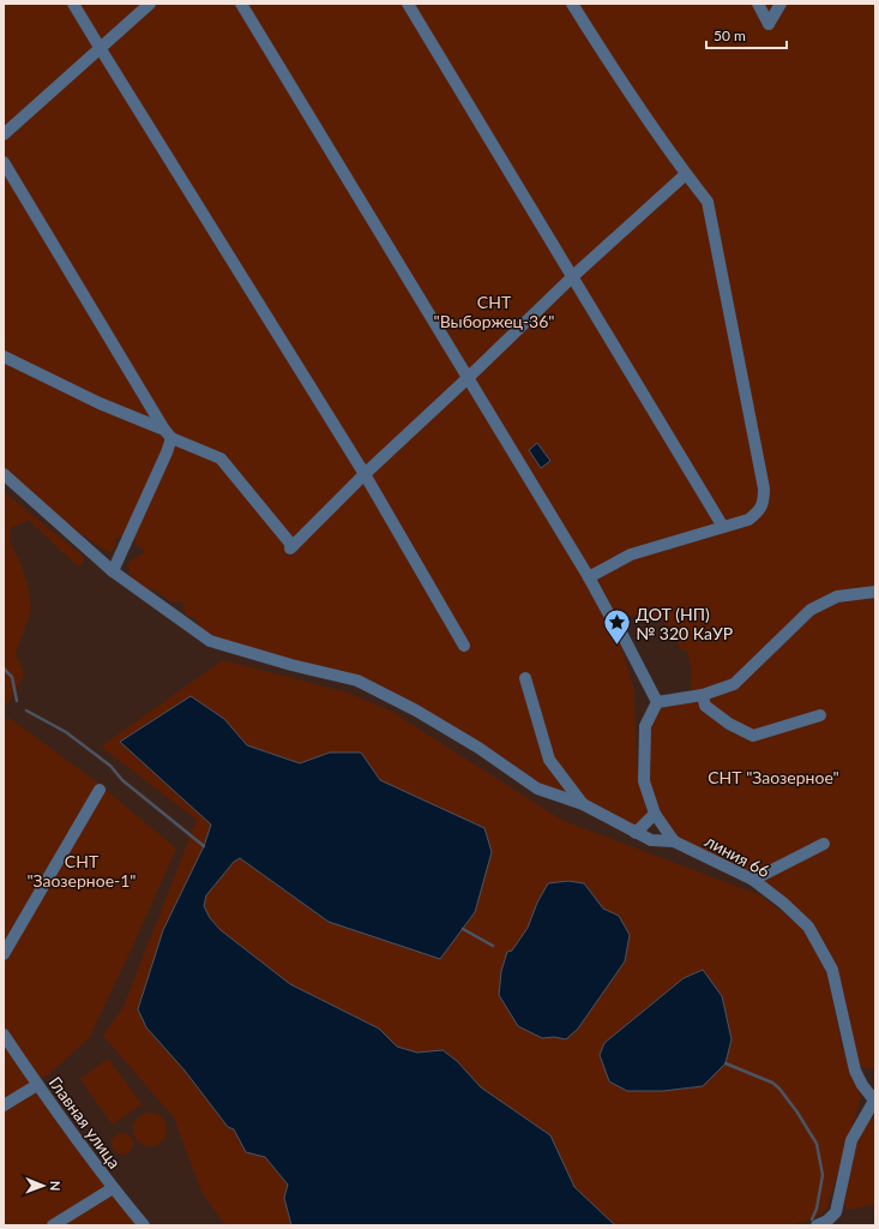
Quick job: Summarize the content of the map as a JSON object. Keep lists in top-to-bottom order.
{
  "streets": {
    "street": ["линия 66", "Главная улица"]
  },
  "parks": ["СНТ \"Выборжец-36\"", "СНТ \"Заозерное\"", "СНТ \"Заозерное-1\""],
  "places": {
    "place": ["ДОТ (НП) № 320 КаУР"]
  },
  "scale_bar": "50 m",
  "north": "right"
}
